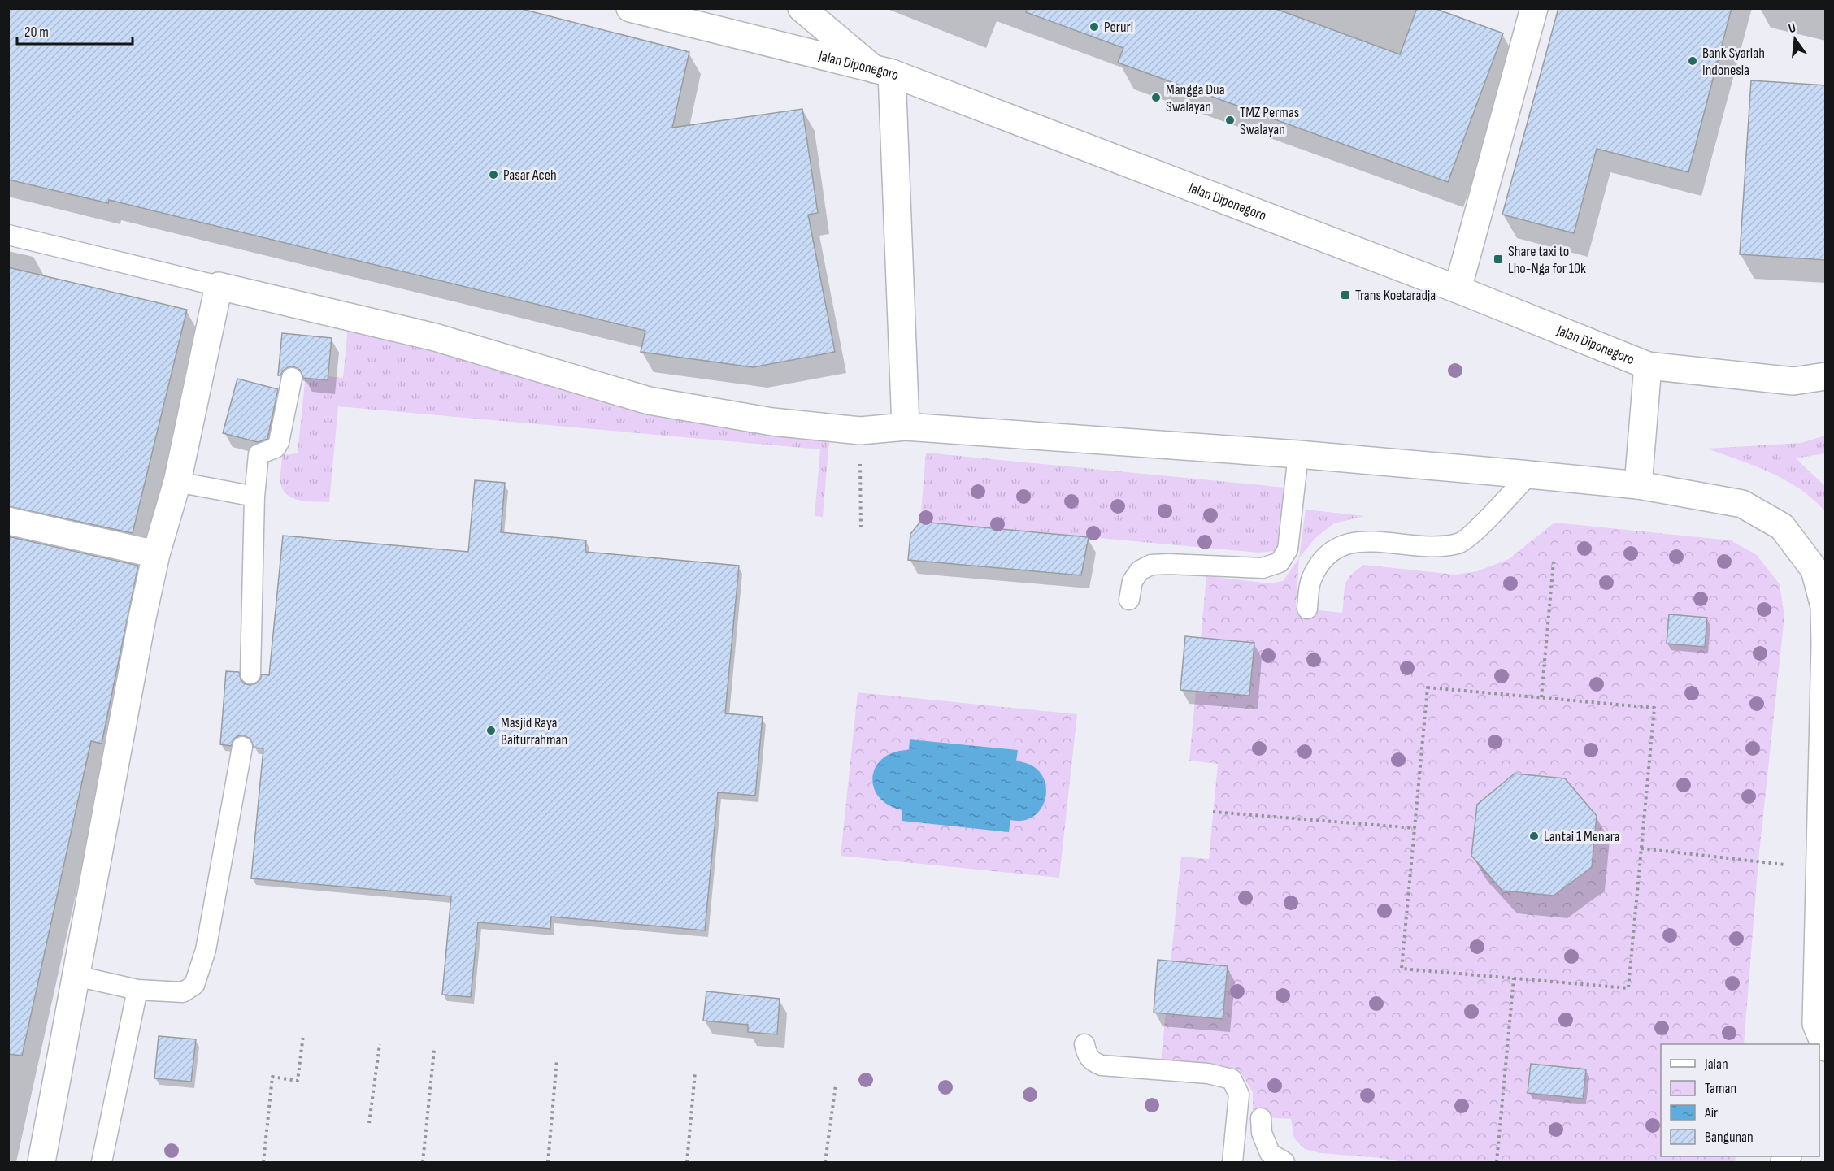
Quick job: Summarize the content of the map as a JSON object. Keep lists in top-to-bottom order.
{
  "streets": {
    "main road": ["Jalan Diponegoro"]
  },
  "places": {
    "other": [
      "Peruri",
      "Bank Syariah Indonesia",
      "Mangga Dua Swalayan",
      "TMZ Permas Swalayan",
      "Pasar Aceh",
      "Masjid Raya Baiturrahman",
      "Lantai 1 Menara"
    ],
    "transit": ["Share taxi to Lho-Nga for 10k", "Trans Koetaradja"]
  },
  "legend": [
    "Jalan",
    "Taman",
    "Air",
    "Bangunan"
  ],
  "scale_bar": "20 m",
  "north": "top"
}
